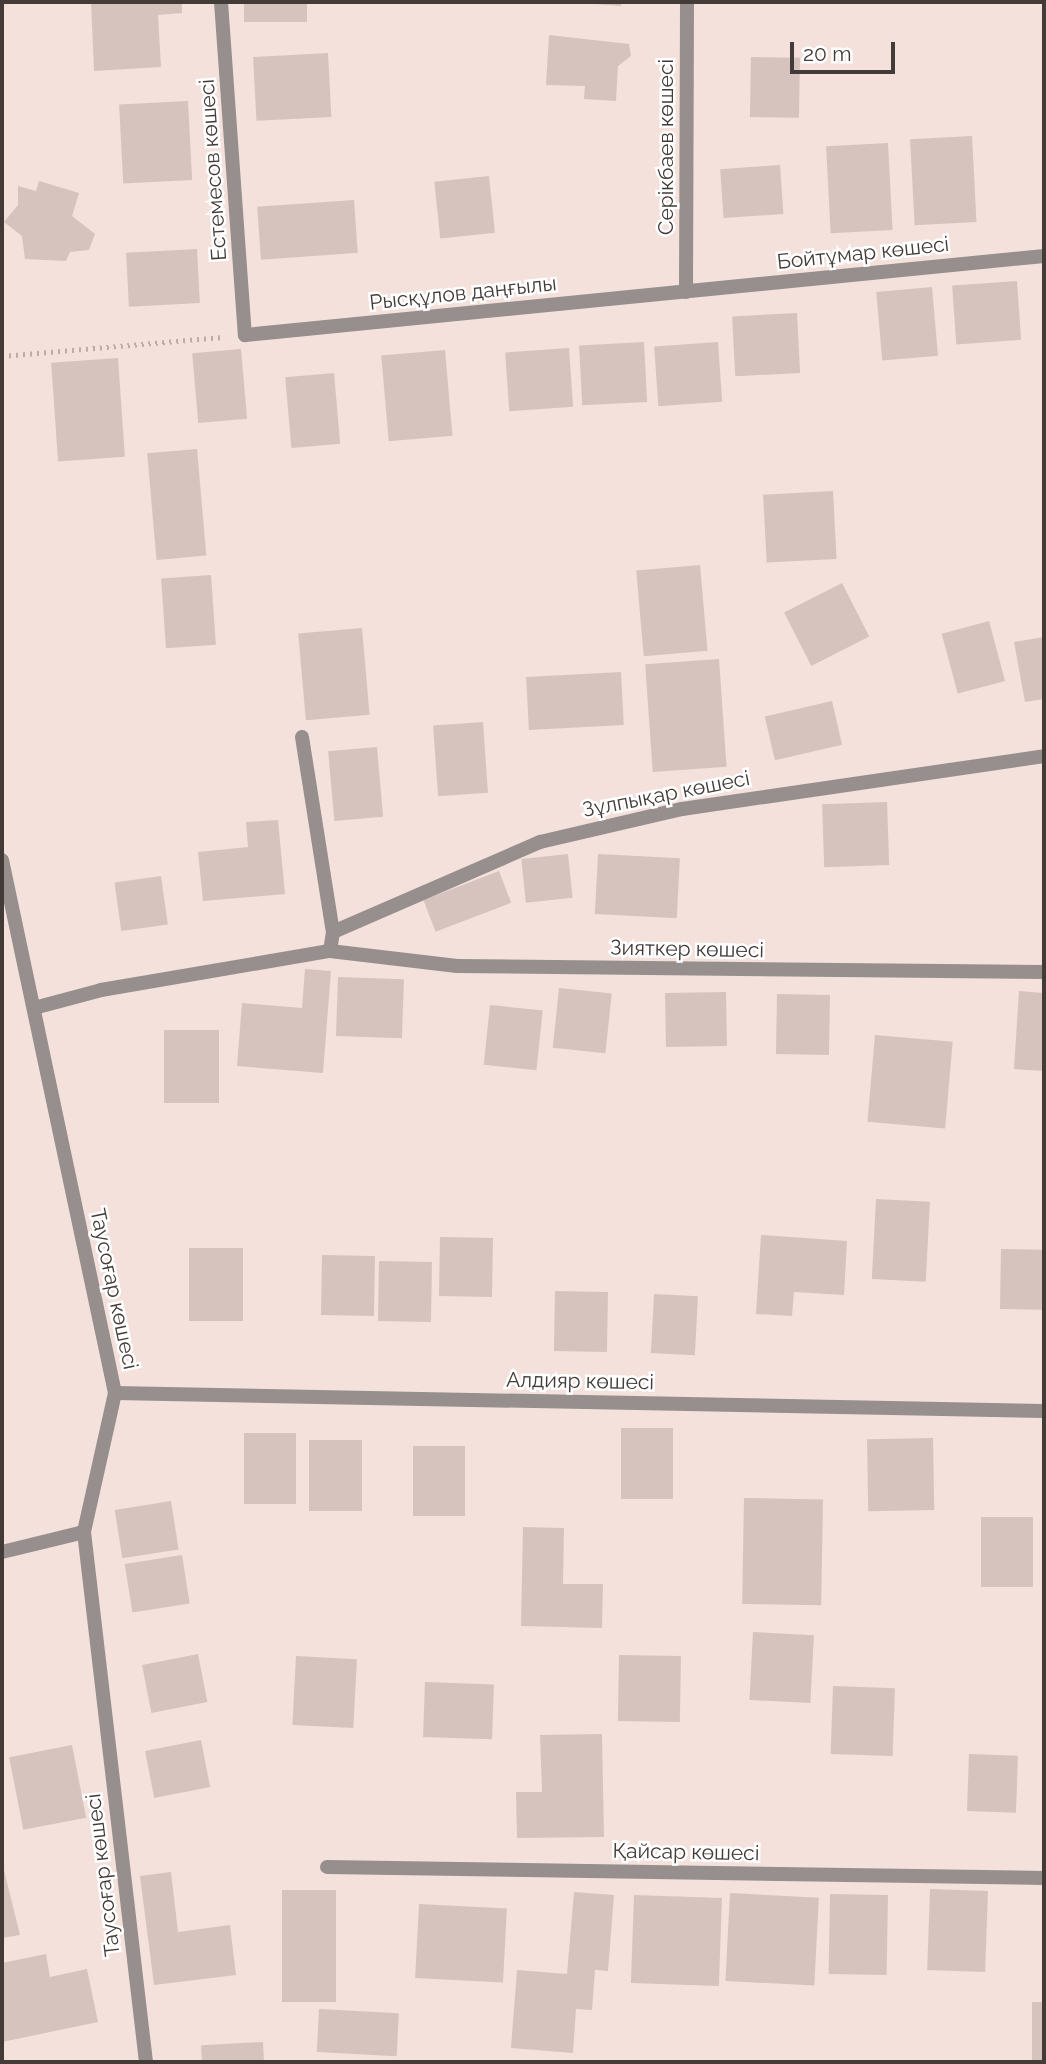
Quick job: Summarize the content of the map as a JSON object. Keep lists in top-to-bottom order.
{
  "streets": {
    "street": [
      "Серікбаев көшесі",
      "Естемесов көшесі",
      "Бойтұмар көшесі",
      "Рысқұлов даңғылы",
      "Зұлпықар көшесі",
      "Зияткер көшесі",
      "Тауcоғар көшесі",
      "Алдияр көшесі",
      "Қайсар көшесі"
    ]
  },
  "crossings": [
    ["Серікбаев көшесі", "Бойтұмар көшесі"],
    ["Серікбаев көшесі", "Рысқұлов даңғылы"],
    ["Естемесов көшесі", "Рысқұлов даңғылы"],
    ["Бойтұмар көшесі", "Рысқұлов даңғылы"],
    ["Зияткер көшесі", "Тауcоғар көшесі"],
    ["Тауcоғар көшесі", "Алдияр көшесі"]
  ],
  "scale_bar": "20 m"
}
